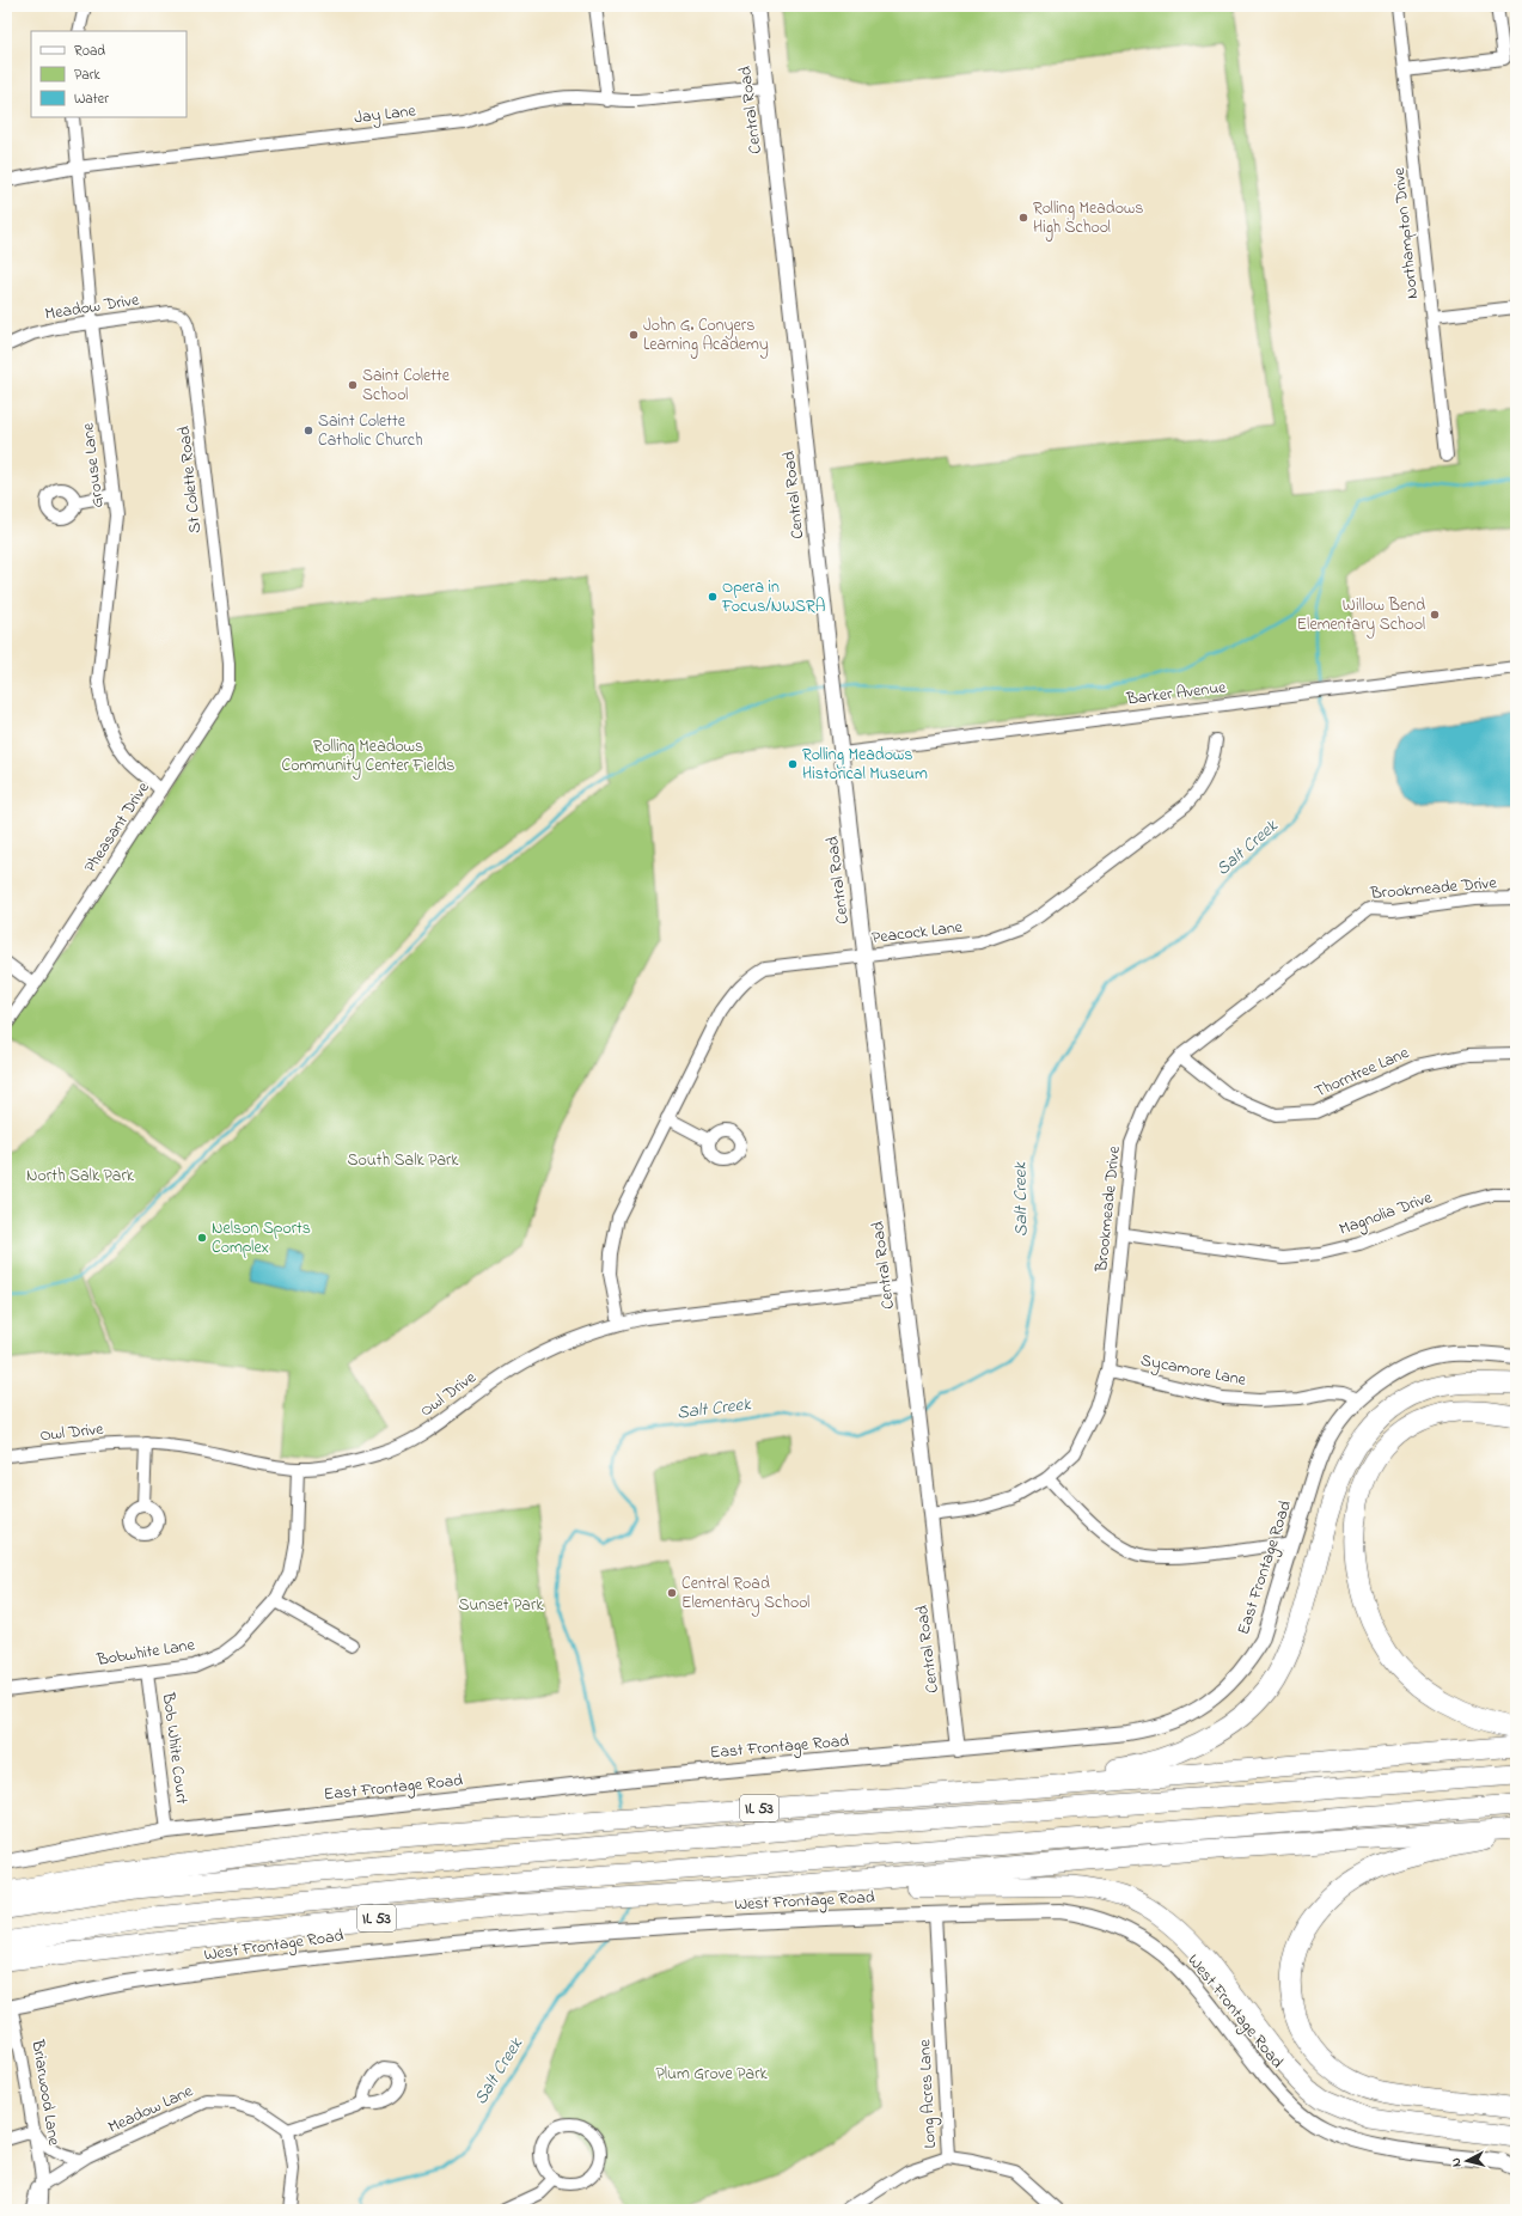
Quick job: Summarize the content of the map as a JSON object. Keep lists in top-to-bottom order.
{
  "streets": {
    "highway": ["IL 53"],
    "street": [
      "Central Road",
      "Jay Lane",
      "Northampton Drive",
      "Meadow Drive",
      "Grouse Lane",
      "St Colette Road",
      "Barker Avenue",
      "Pheasant Drive",
      "Brookmeade Drive",
      "Peacock Lane",
      "Thorntree Lane",
      "Magnolia Drive",
      "Sycamore Lane",
      "Owl Drive",
      "East Frontage Road",
      "Bobwhite Lane",
      "Bob White Court",
      "West Frontage Road",
      "Briarwood Lane",
      "Long Acres Lane",
      "Meadow Lane"
    ]
  },
  "crossings": [
    ["Central Road", "Jay Lane"],
    ["Central Road", "Barker Avenue"],
    ["Central Road", "Brookmeade Drive"],
    ["Central Road", "Peacock Lane"],
    ["Central Road", "Owl Drive"],
    ["Central Road", "East Frontage Road"],
    ["Jay Lane", "Grouse Lane"],
    ["Meadow Drive", "Grouse Lane"],
    ["Meadow Drive", "St Colette Road"],
    ["Grouse Lane", "Pheasant Drive"],
    ["St Colette Road", "Pheasant Drive"],
    ["Brookmeade Drive", "Thorntree Lane"],
    ["Brookmeade Drive", "Magnolia Drive"],
    ["Brookmeade Drive", "Sycamore Lane"],
    ["Peacock Lane", "Owl Drive"],
    ["Sycamore Lane", "East Frontage Road"],
    ["Owl Drive", "Bobwhite Lane"],
    ["East Frontage Road", "Bob White Court"],
    ["Bobwhite Lane", "Bob White Court"],
    ["West Frontage Road", "Briarwood Lane"],
    ["West Frontage Road", "Long Acres Lane"],
    ["Briarwood Lane", "Meadow Lane"]
  ],
  "water": ["Salt Creek"],
  "parks": [
    "Rolling Meadows Community Center Fields",
    "South Salk Park",
    "North Salk Park",
    "Sunset Park",
    "Plum Grove Park"
  ],
  "places": [
    "Rolling Meadows High School",
    "John G. Conyers Learning Academy",
    "Saint Colette School",
    "Saint Colette Catholic Church",
    "Opera in Focus/NWSRA",
    "Willow Bend Elementary School",
    "Rolling Meadows Historical Museum",
    "Nelson Sports Complex",
    "Central Road Elementary School"
  ],
  "legend": ["Road", "Park", "Water"],
  "north": "left"
}
